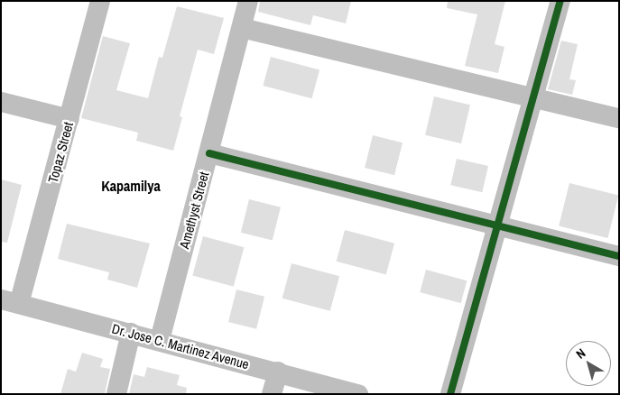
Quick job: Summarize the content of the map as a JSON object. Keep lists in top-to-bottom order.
{
  "streets": {
    "street": ["Topaz Street", "Amethyst Street", "Dr. Jose C. Martinez Avenue"]
  },
  "crossings": [
    ["Topaz Street", "Dr. Jose C. Martinez Avenue"],
    ["Amethyst Street", "Dr. Jose C. Martinez Avenue"]
  ],
  "districts": ["Kapamilya"],
  "north": "top left"
}
